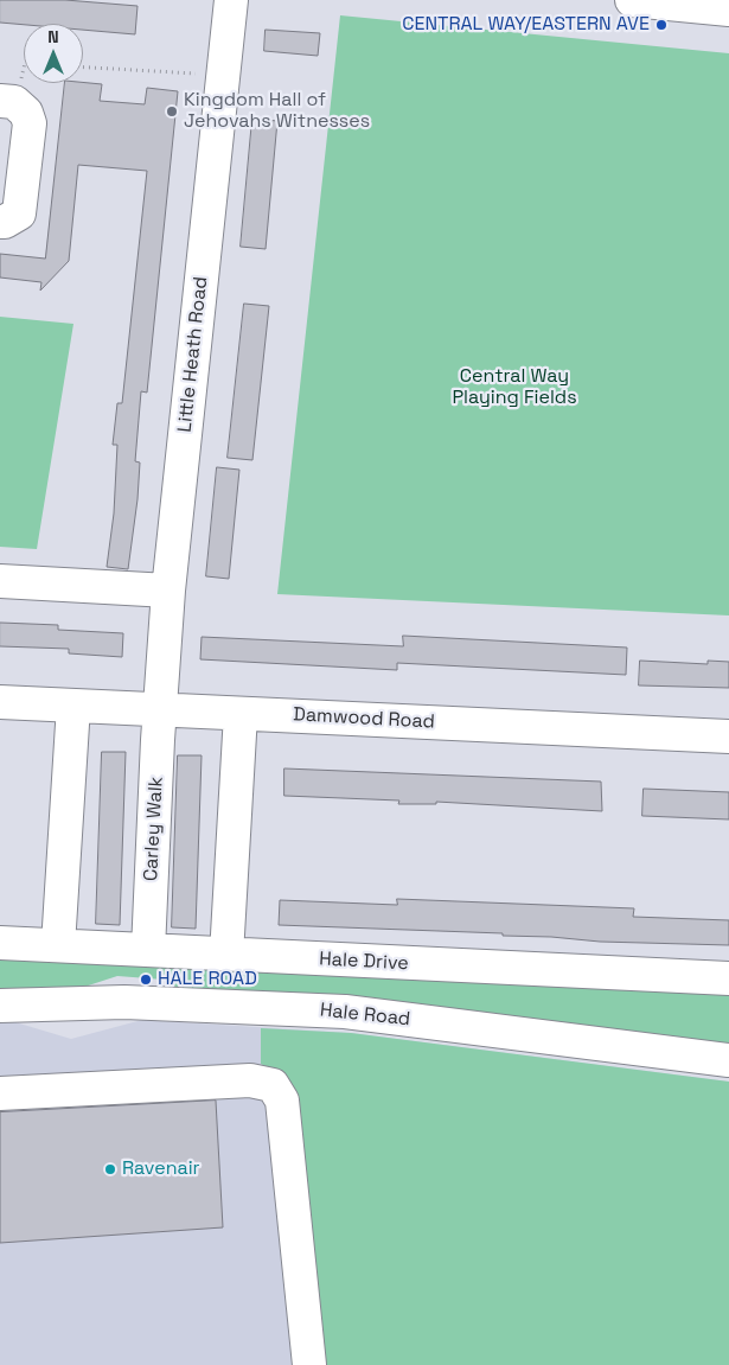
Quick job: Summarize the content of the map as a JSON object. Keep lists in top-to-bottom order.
{
  "streets": {
    "street": [
      "Little Heath Road",
      "Damwood Road",
      "Carley Walk",
      "Hale Drive",
      "Hale Road"
    ]
  },
  "crossings": [
    ["Little Heath Road", "Damwood Road"],
    ["Little Heath Road", "Carley Walk"],
    ["Damwood Road", "Carley Walk"],
    ["Carley Walk", "Hale Drive"]
  ],
  "parks": ["Central Way Playing Fields"],
  "places": [
    "CENTRAL WAY/EASTERN AVE",
    "Kingdom Hall of Jehovahs Witnesses",
    "HALE ROAD",
    "Ravenair"
  ],
  "north": "top"
}
